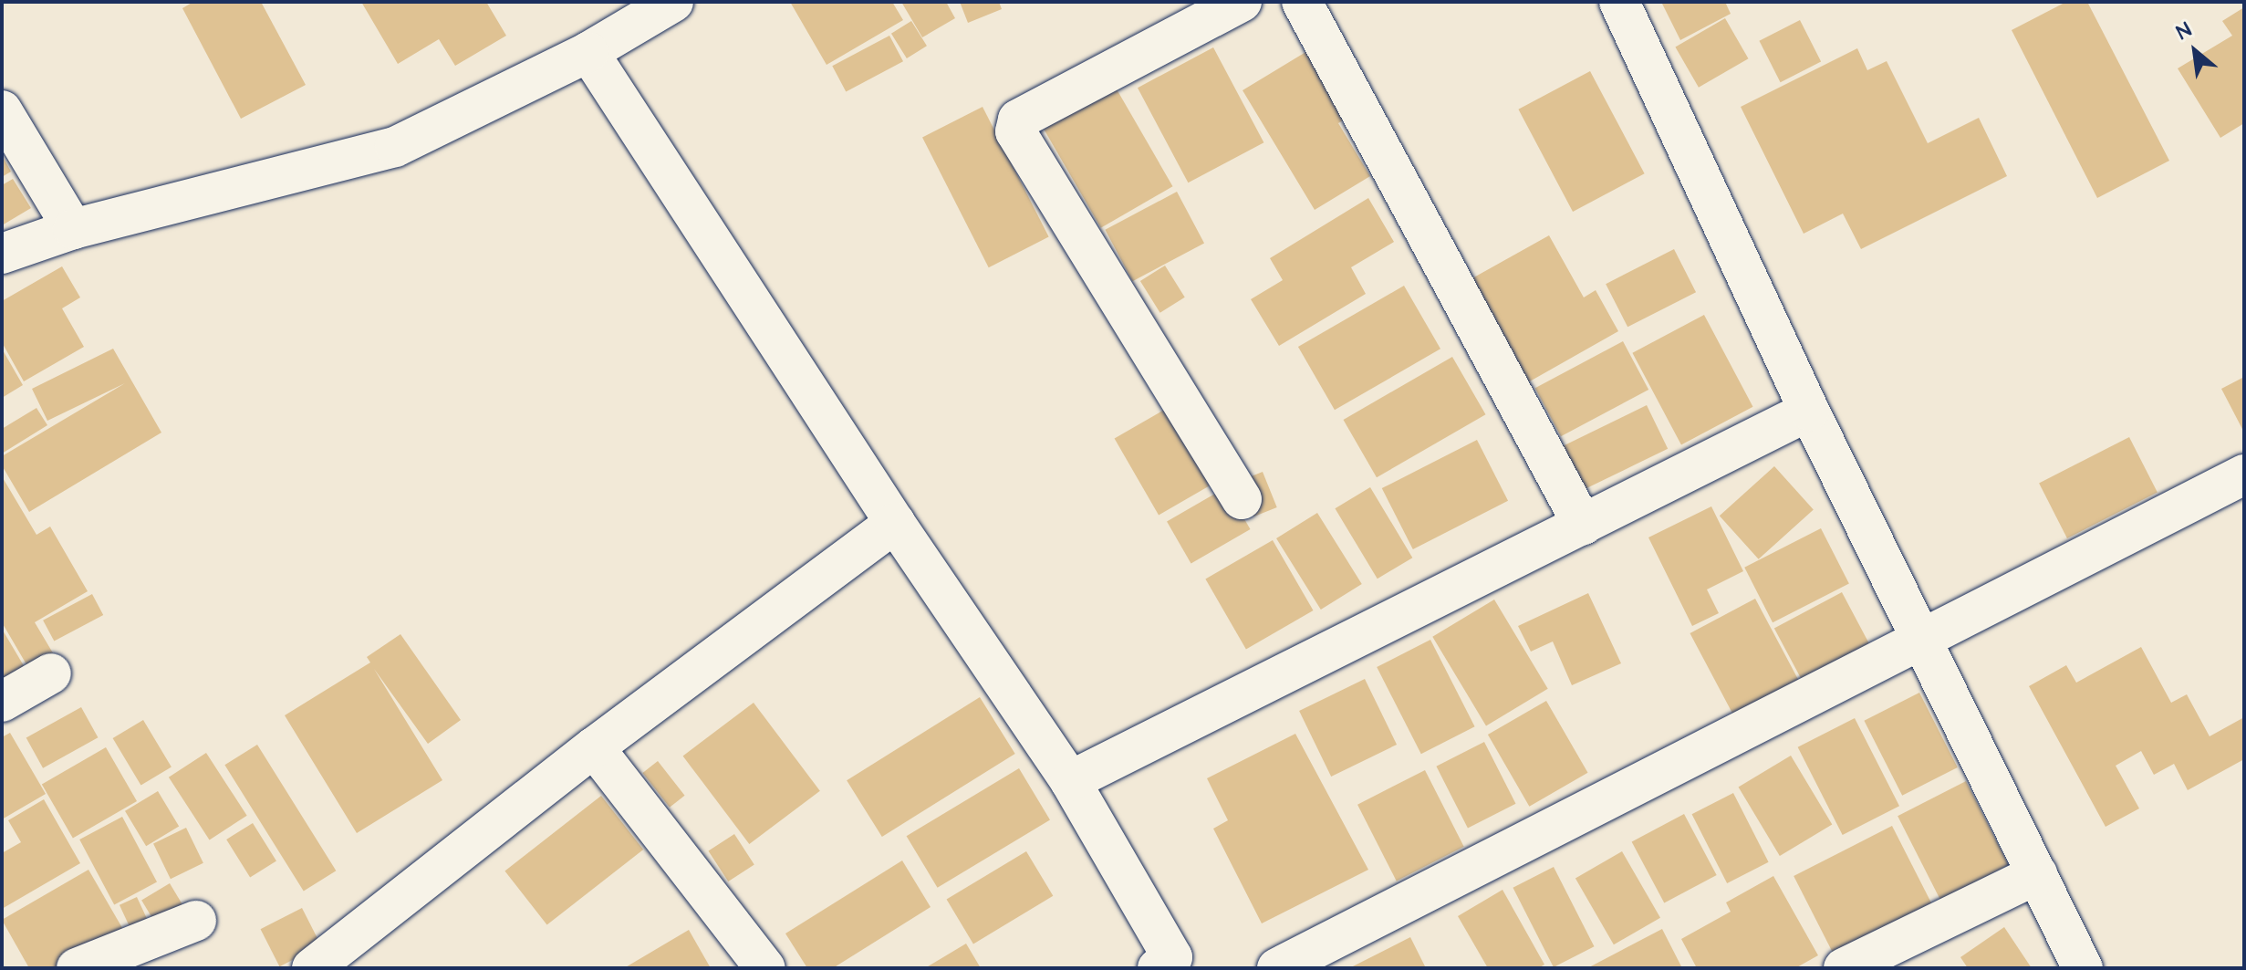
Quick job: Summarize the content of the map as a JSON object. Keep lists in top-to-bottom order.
{
  "north": "top left"
}
